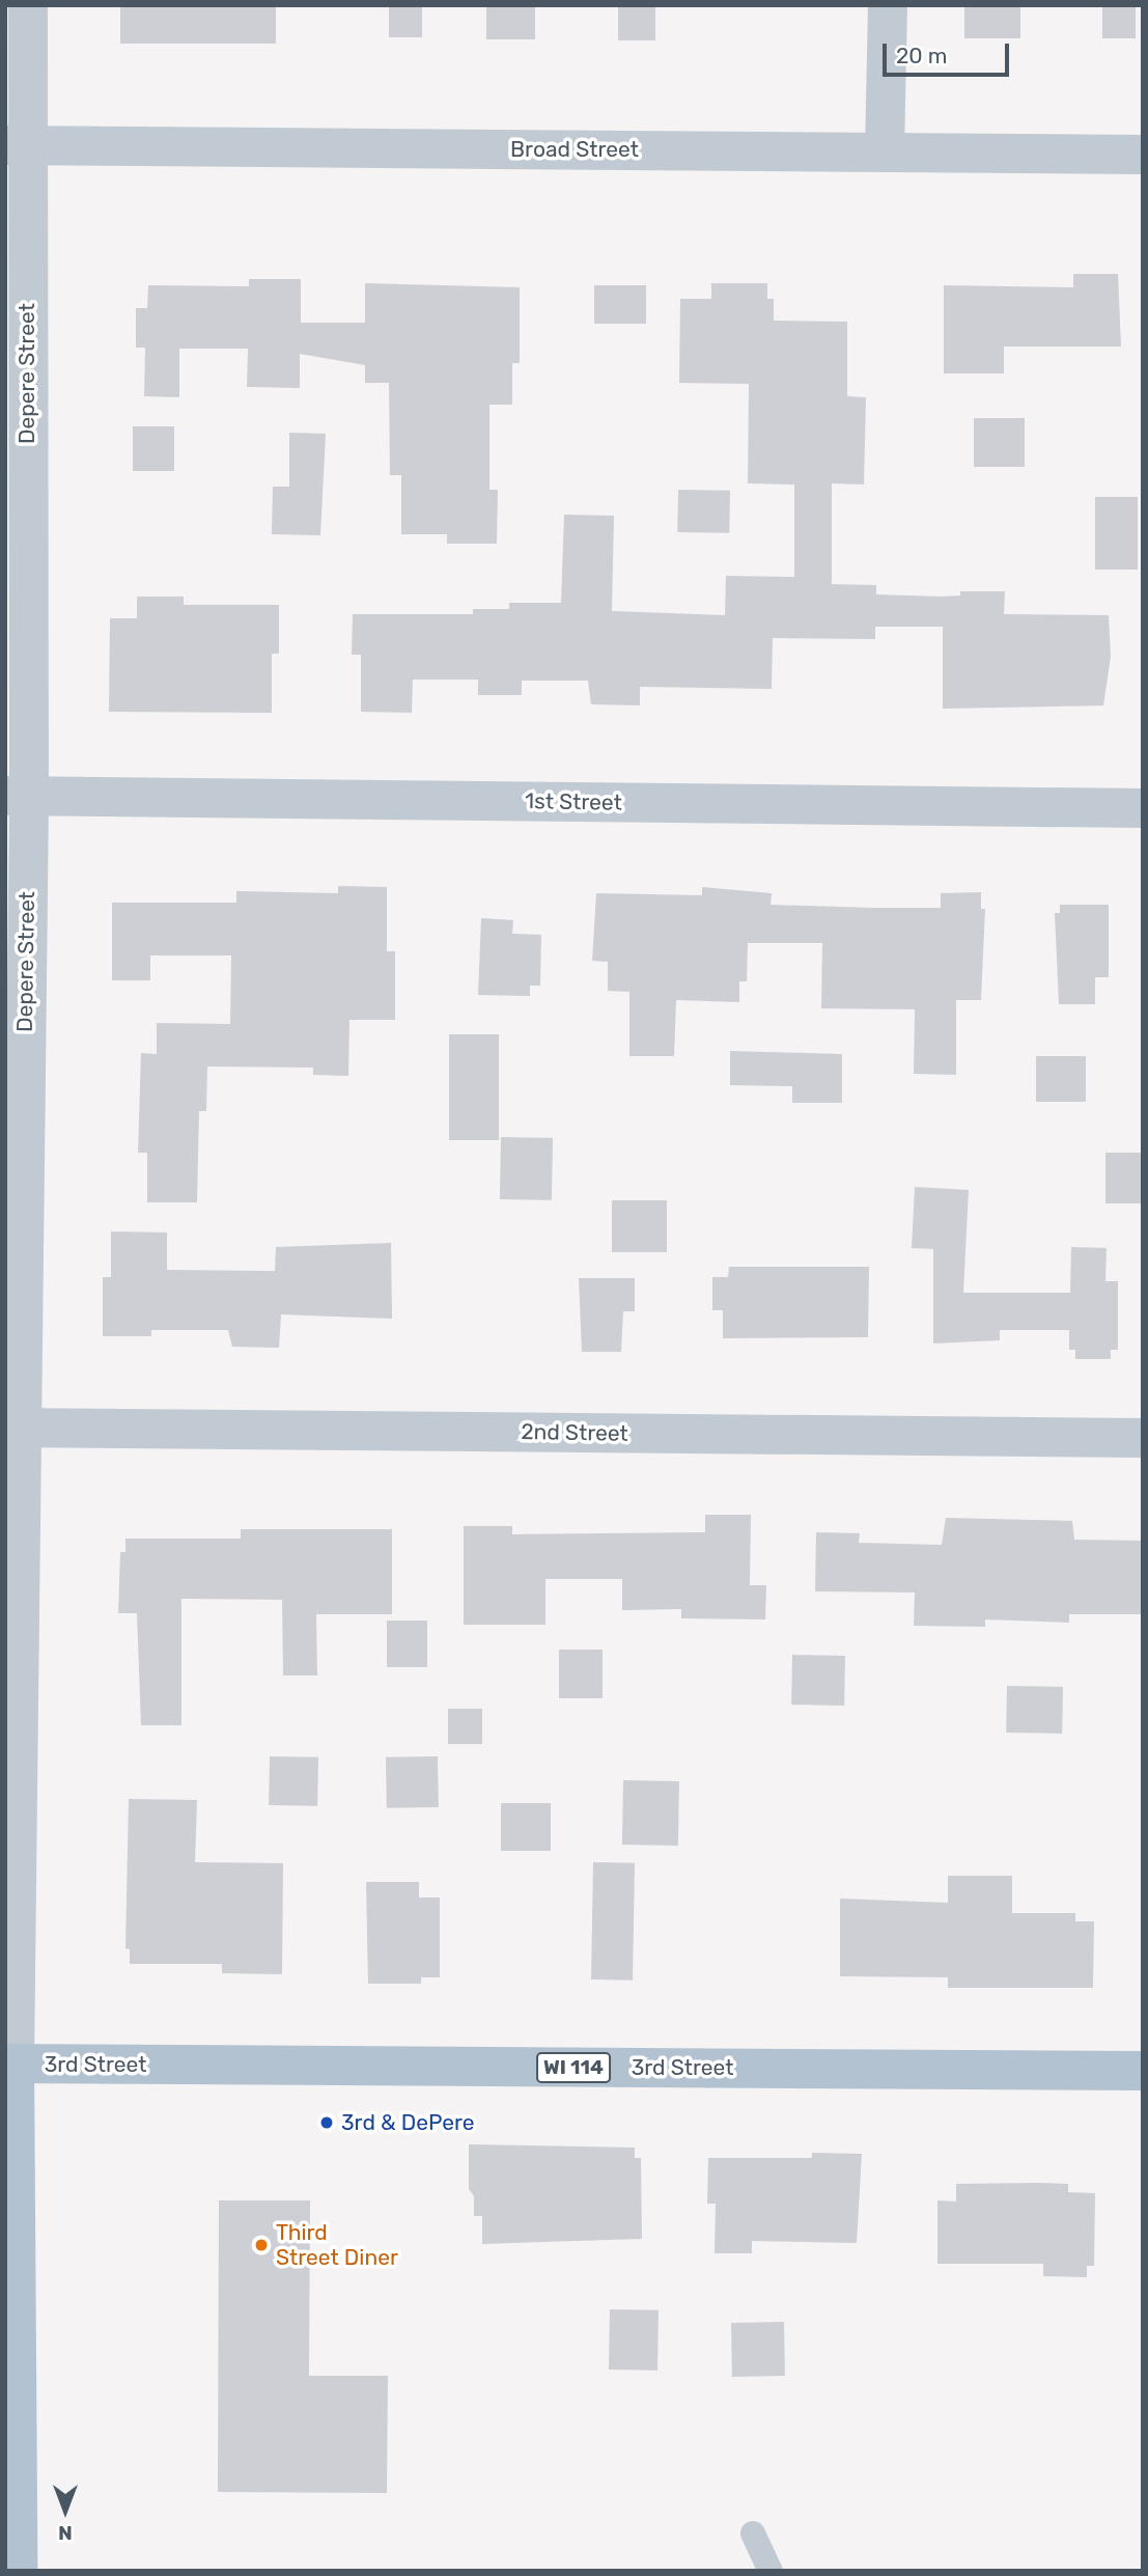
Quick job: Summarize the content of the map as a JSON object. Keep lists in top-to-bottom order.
{
  "streets": {
    "main road": ["Depere Street", "3rd Street", "WI 114"],
    "street": ["Broad Street", "1st Street", "2nd Street"]
  },
  "crossings": [
    ["Broad Street", "Depere Street"],
    ["Depere Street", "1st Street"],
    ["Depere Street", "2nd Street"],
    ["Depere Street", "3rd Street"]
  ],
  "places": ["3rd & DePere", "Third Street Diner"],
  "scale_bar": "20 m",
  "north": "bottom"
}
